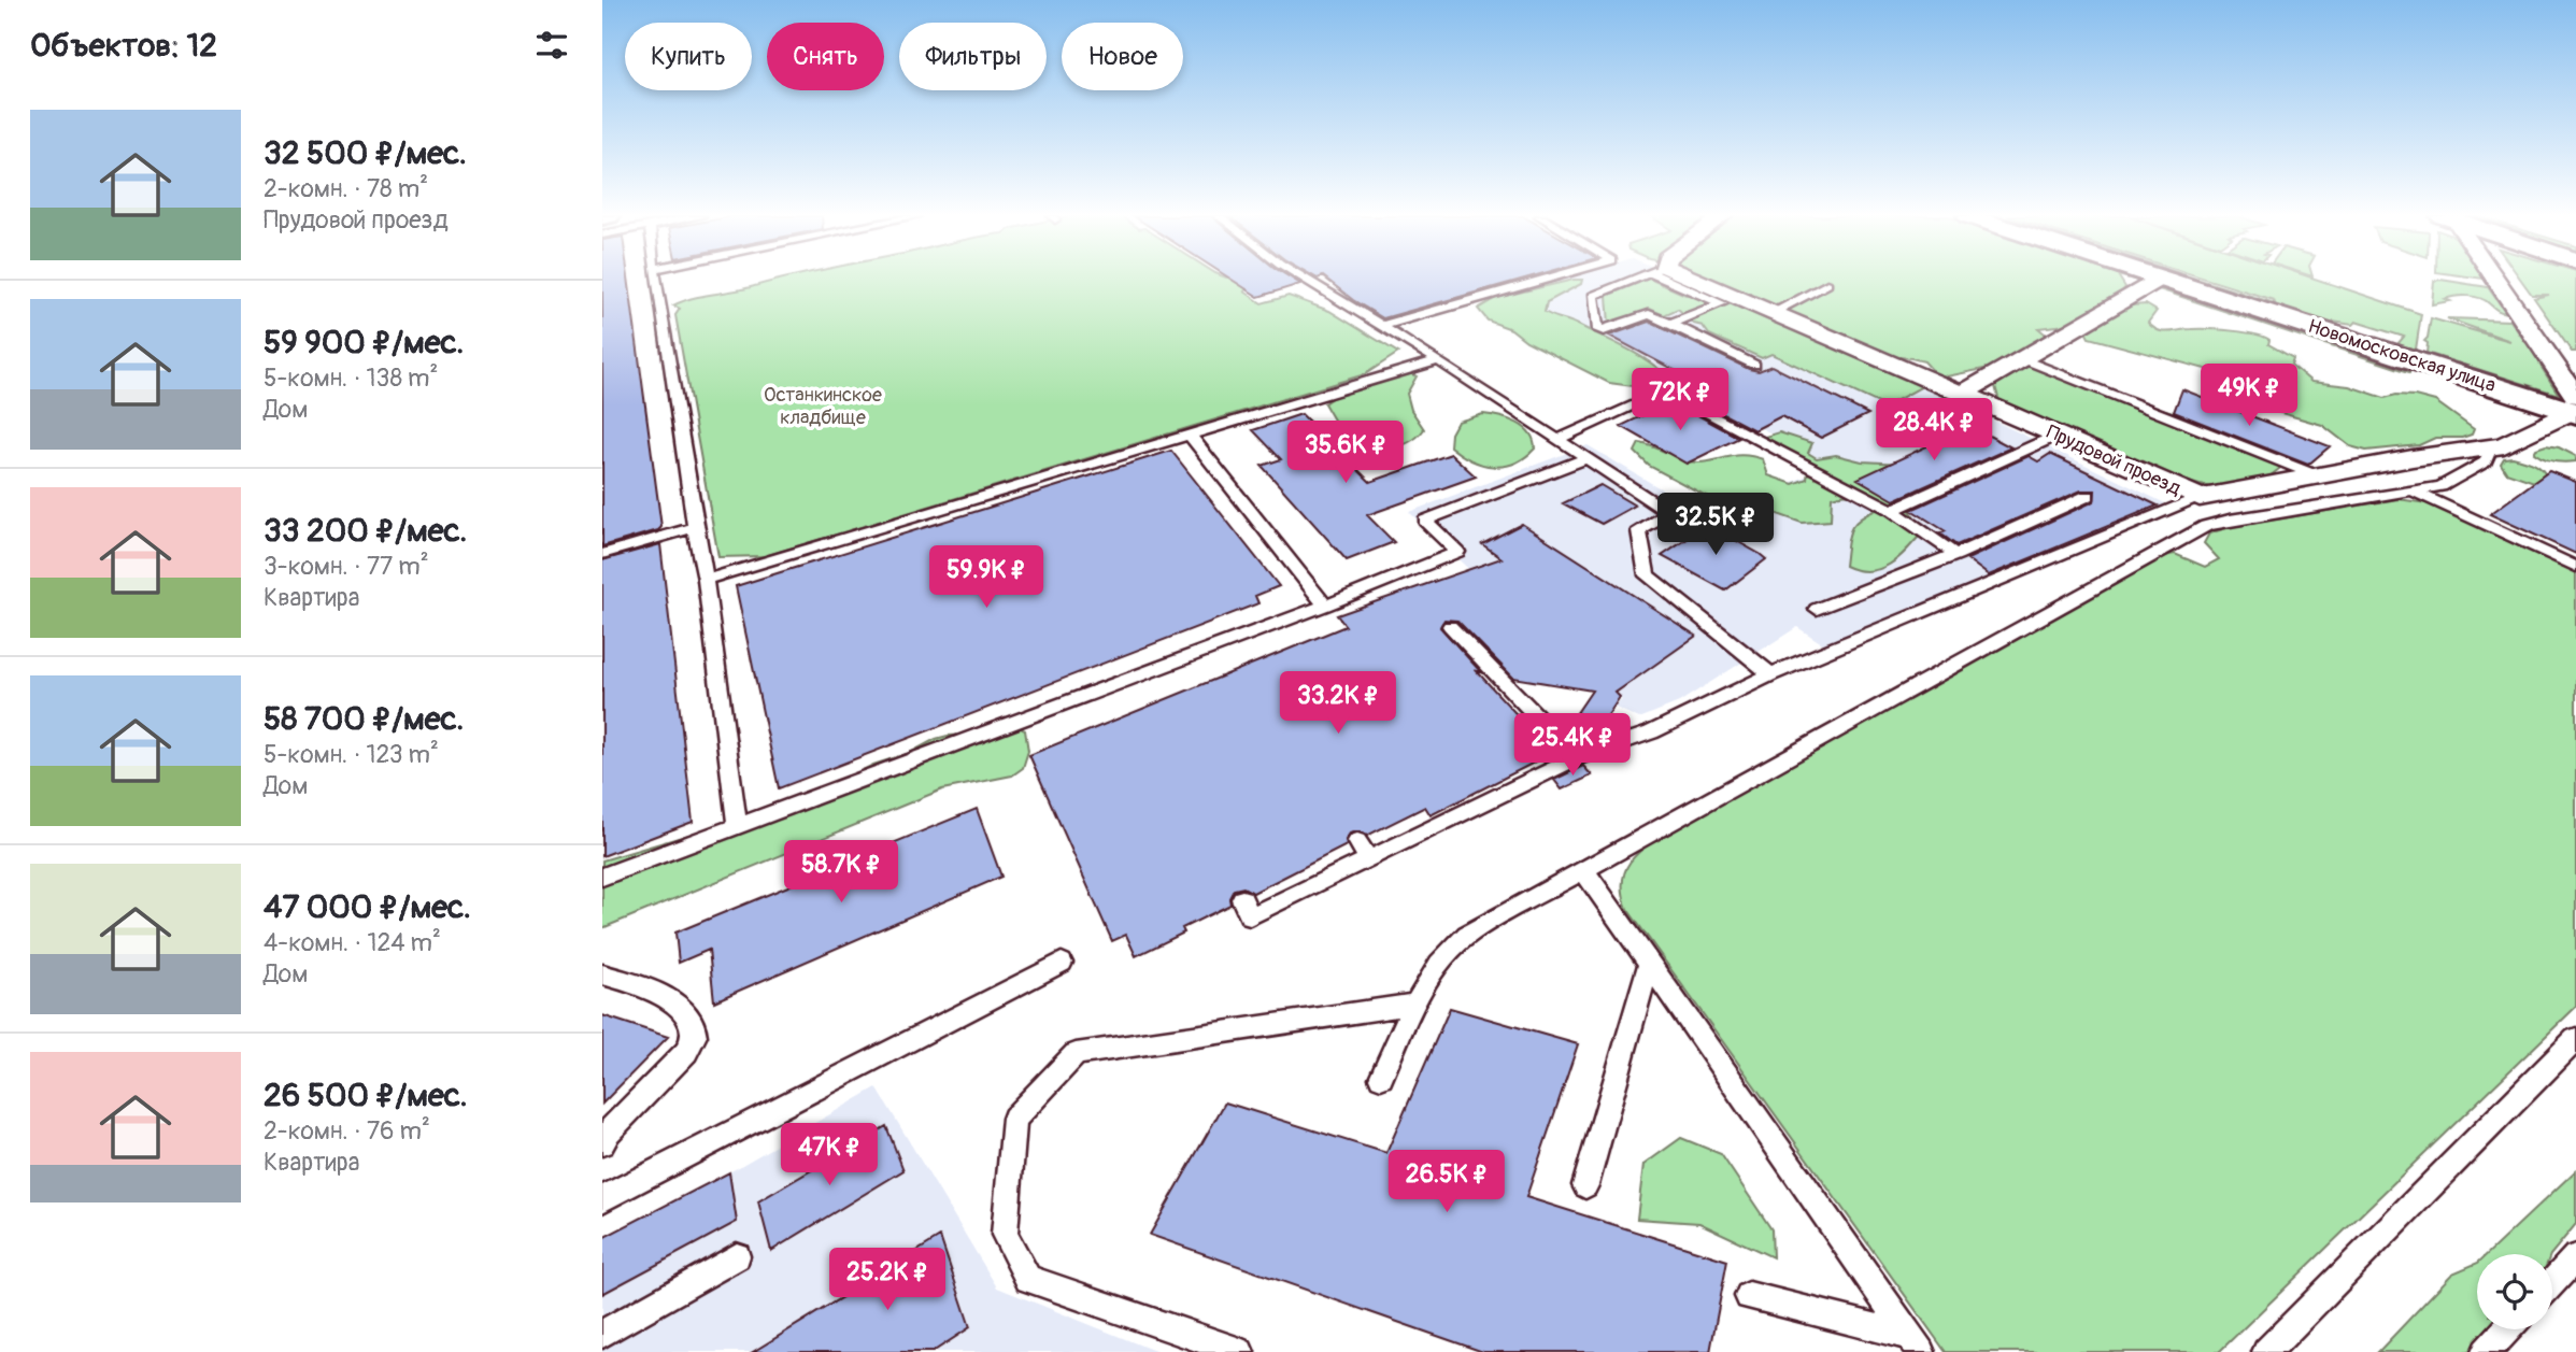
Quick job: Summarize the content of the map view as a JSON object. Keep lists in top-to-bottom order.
{
  "streets": {
    "main road": ["Новомосковская улица"],
    "street": ["Прудовой проезд"]
  },
  "crossings": [
    ["Новомосковская улица", "Прудовой проезд"]
  ],
  "parks": ["Останкинское кладбище"],
  "page": {
    "heading": "Объектов: 12",
    "chip": [
      "Купить",
      "Снять",
      "Фильтры",
      "Новое"
    ],
    "list": [
      {
        "name": "32 500 ₽/мес.",
        "note": "2-комн. · 78 m² · Прудовой проезд"
      },
      {
        "name": "59 900 ₽/мес.",
        "note": "5-комн. · 138 m² · Дом"
      },
      {
        "name": "33 200 ₽/мес.",
        "note": "3-комн. · 77 m² · Квартира"
      },
      {
        "name": "58 700 ₽/мес.",
        "note": "5-комн. · 123 m² · Дом"
      },
      {
        "name": "47 000 ₽/мес.",
        "note": "4-комн. · 124 m² · Дом"
      },
      {
        "name": "26 500 ₽/мес.",
        "note": "2-комн. · 76 m² · Квартира"
      }
    ],
    "price": [
      "49K ₽",
      "72K ₽",
      "28.4K ₽",
      "35.6K ₽",
      "32.5K ₽",
      "59.9K ₽",
      "33.2K ₽",
      "25.4K ₽",
      "58.7K ₽",
      "47K ₽",
      "26.5K ₽",
      "25.2K ₽"
    ]
  }
}
